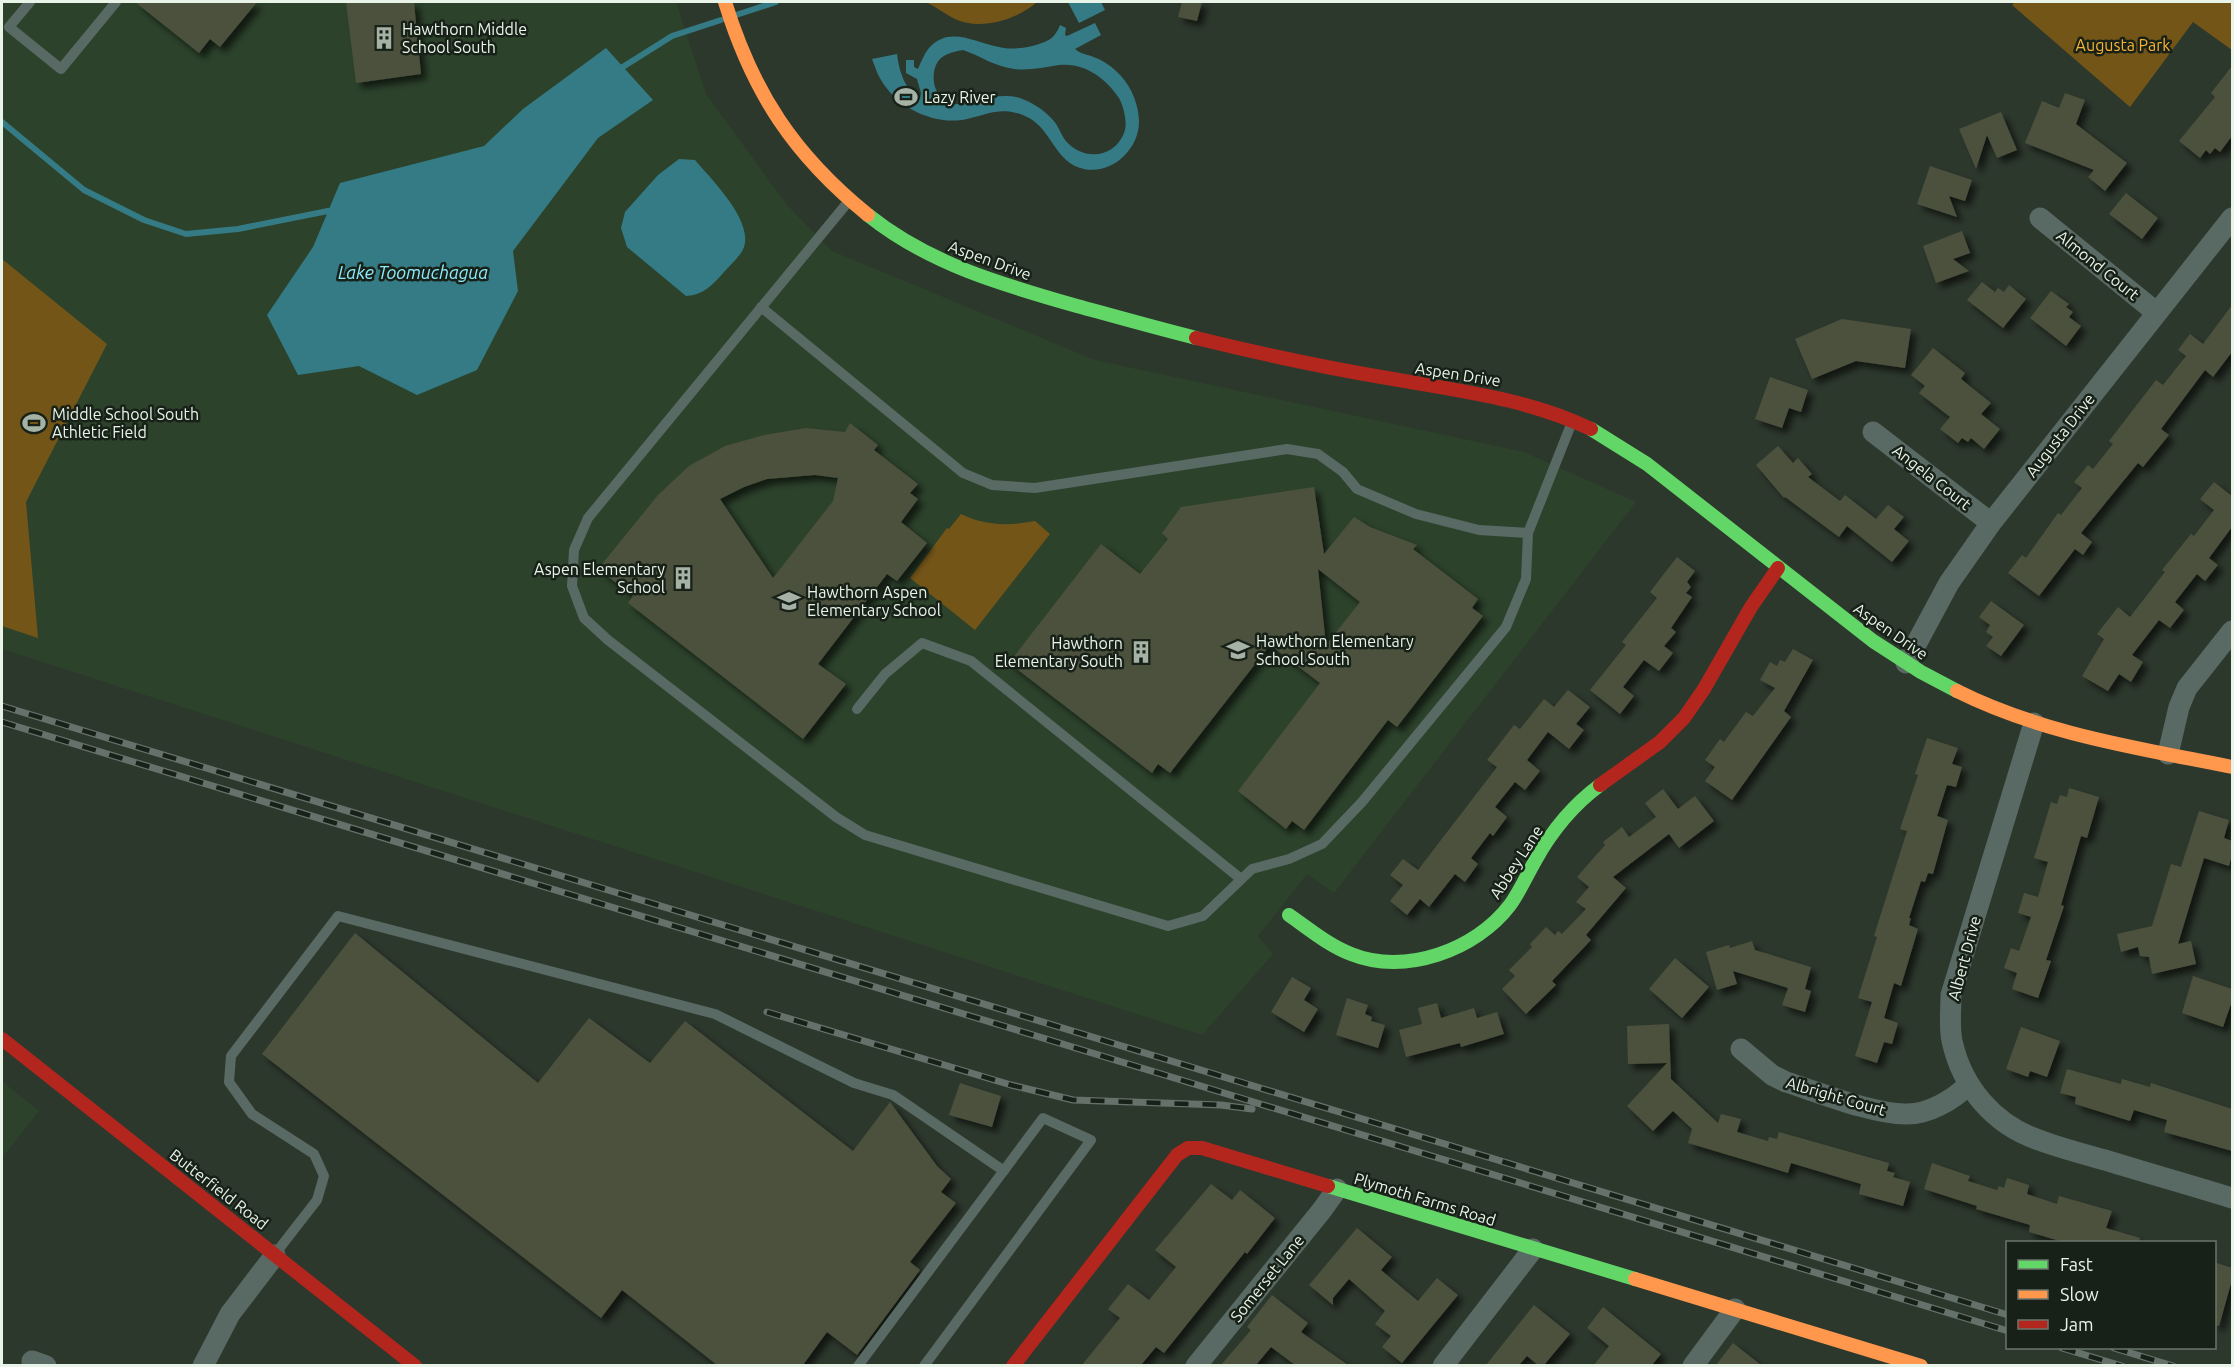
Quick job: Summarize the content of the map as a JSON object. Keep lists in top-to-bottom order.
{
  "streets": {
    "street": [
      "Aspen Drive",
      "Almond Court",
      "Augusta Drive",
      "Angela Court",
      "Abbey Lane",
      "Albert Drive",
      "Albright Court",
      "Butterfield Road",
      "Plymoth Farms Road",
      "Somerset Lane"
    ]
  },
  "crossings": [
    ["Aspen Drive", "Augusta Drive"],
    ["Aspen Drive", "Abbey Lane"],
    ["Aspen Drive", "Albert Drive"],
    ["Almond Court", "Augusta Drive"],
    ["Augusta Drive", "Angela Court"],
    ["Albert Drive", "Albright Court"],
    ["Plymoth Farms Road", "Somerset Lane"]
  ],
  "water": ["Lake Toomuchagua"],
  "parks": ["Augusta Park"],
  "places": {
    "building": ["Hawthorn Middle School South", "Aspen Elementary School", "Hawthorn Elementary South"],
    "sports": ["Lazy River", "Middle School South Athletic Field"],
    "school or university": ["Hawthorn Aspen Elementary School", "Hawthorn Elementary School South"]
  },
  "legend": ["Fast", "Slow", "Jam"]
}
